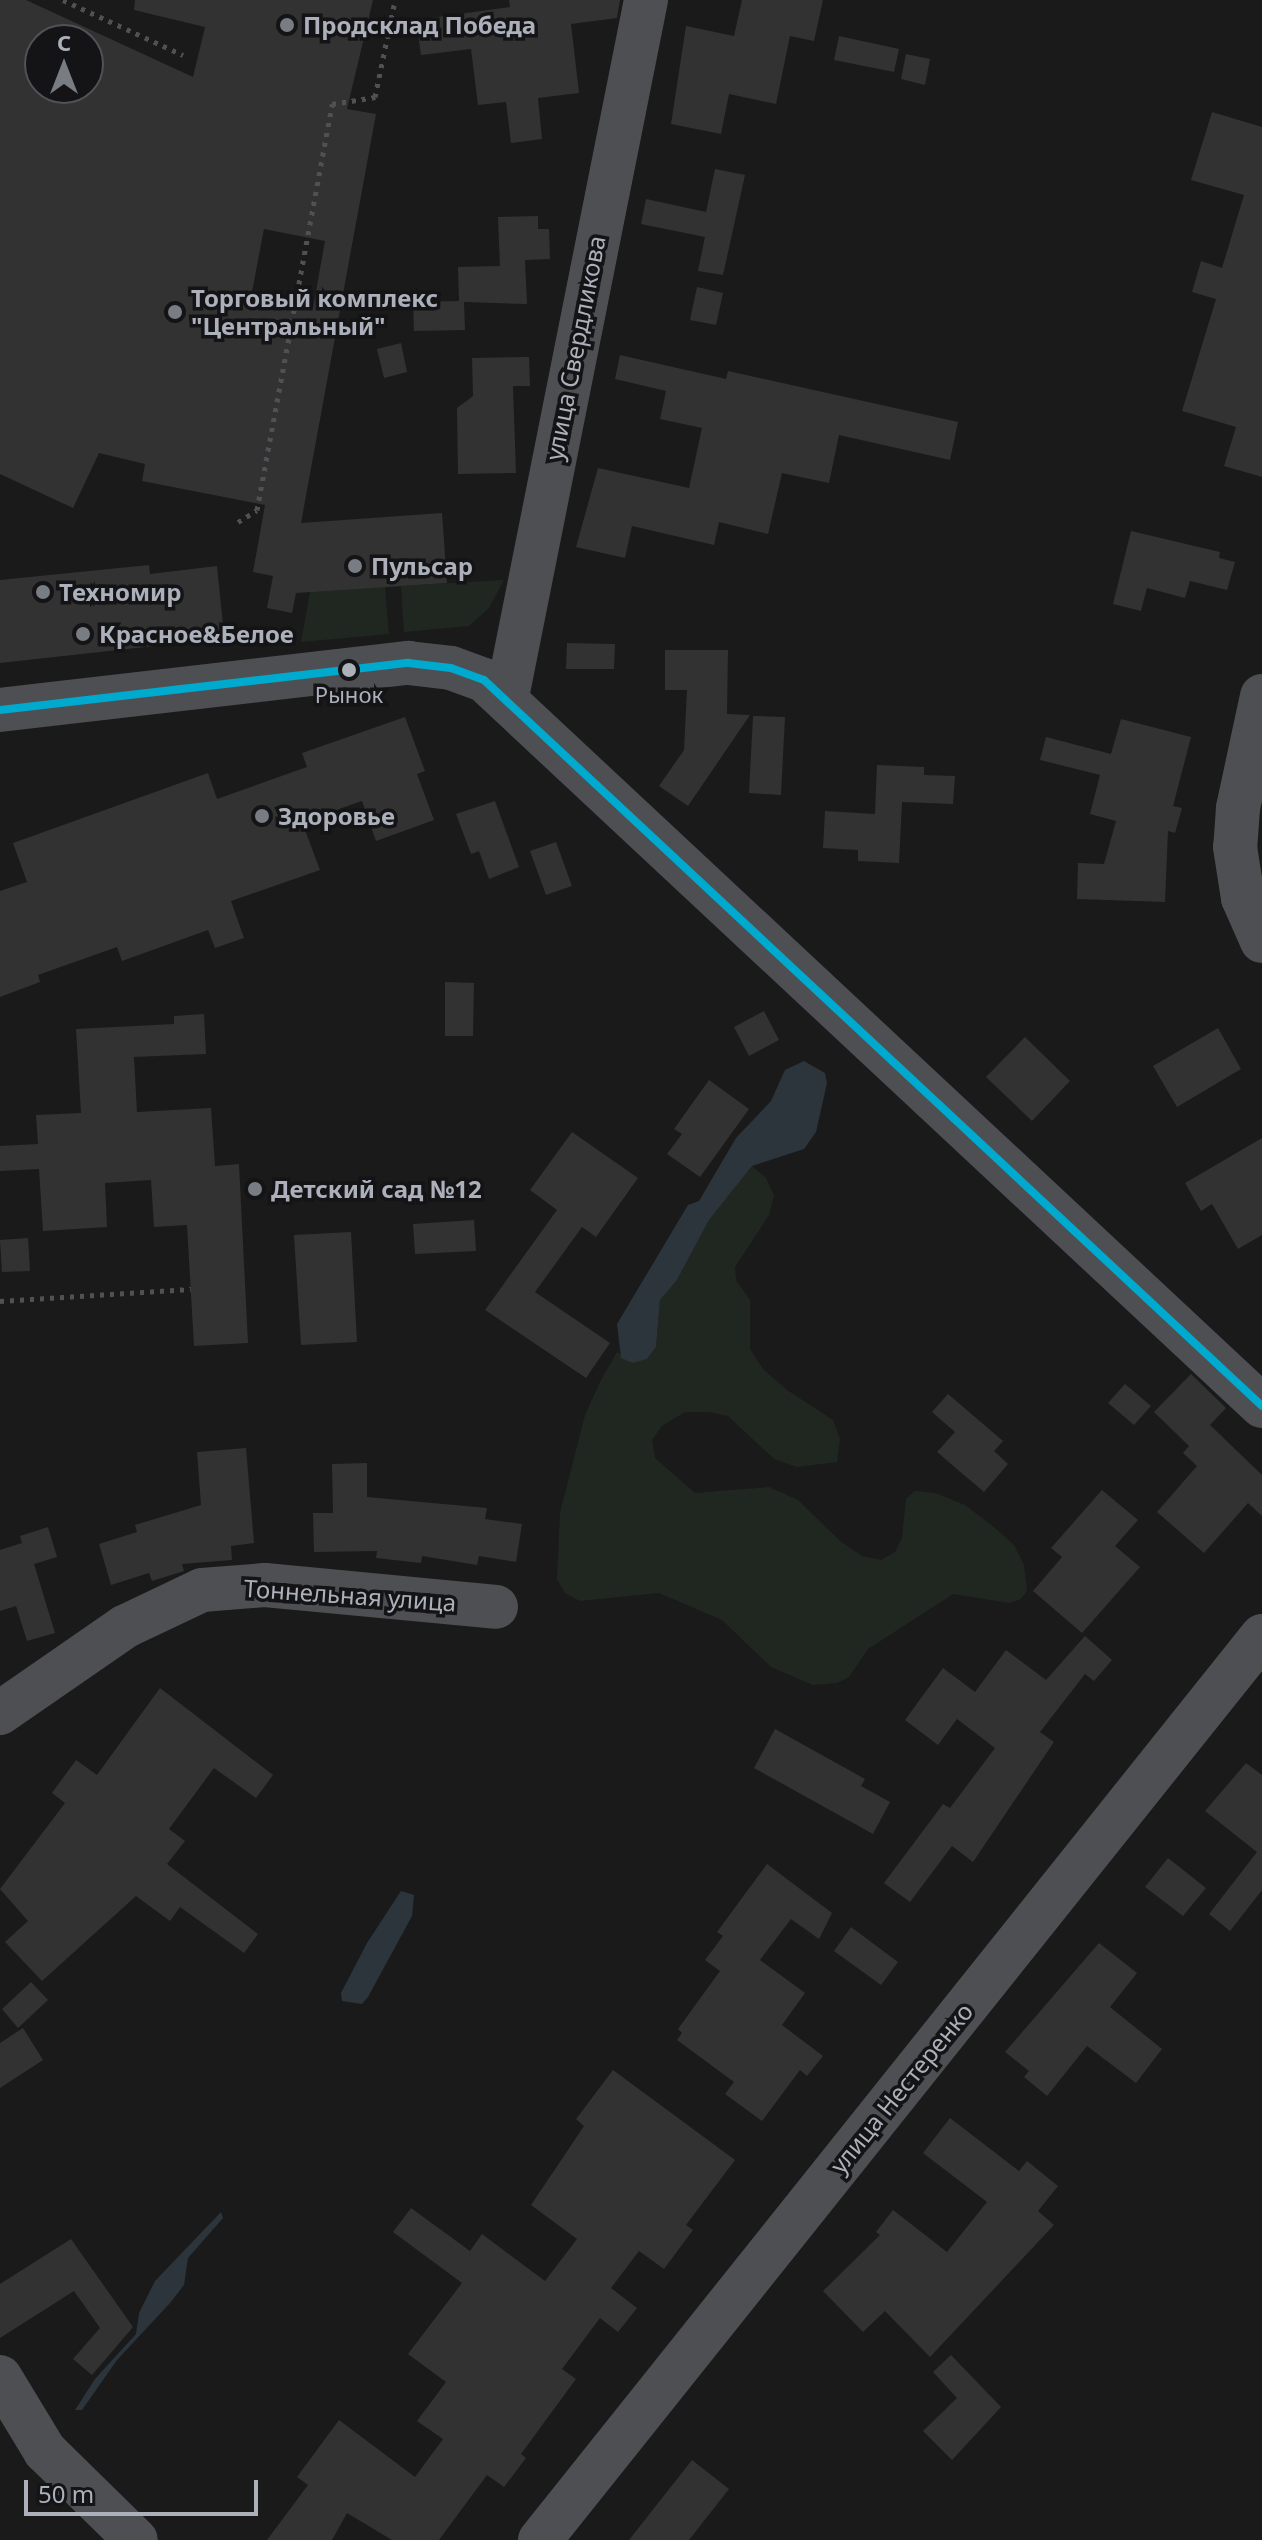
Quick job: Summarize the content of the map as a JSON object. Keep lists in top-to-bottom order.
{
  "streets": {
    "street": ["улица Свердликова", "Тоннельная улица", "улица Нестеренко"]
  },
  "places": [
    "Продсклад Победа",
    "Торговый комплекс \"Центральный\"",
    "Пульсар",
    "Техномир",
    "Красное&Белое",
    "Рынок",
    "Здоровье",
    "Детский сад №12"
  ],
  "scale_bar": "50 m",
  "north": "top"
}
